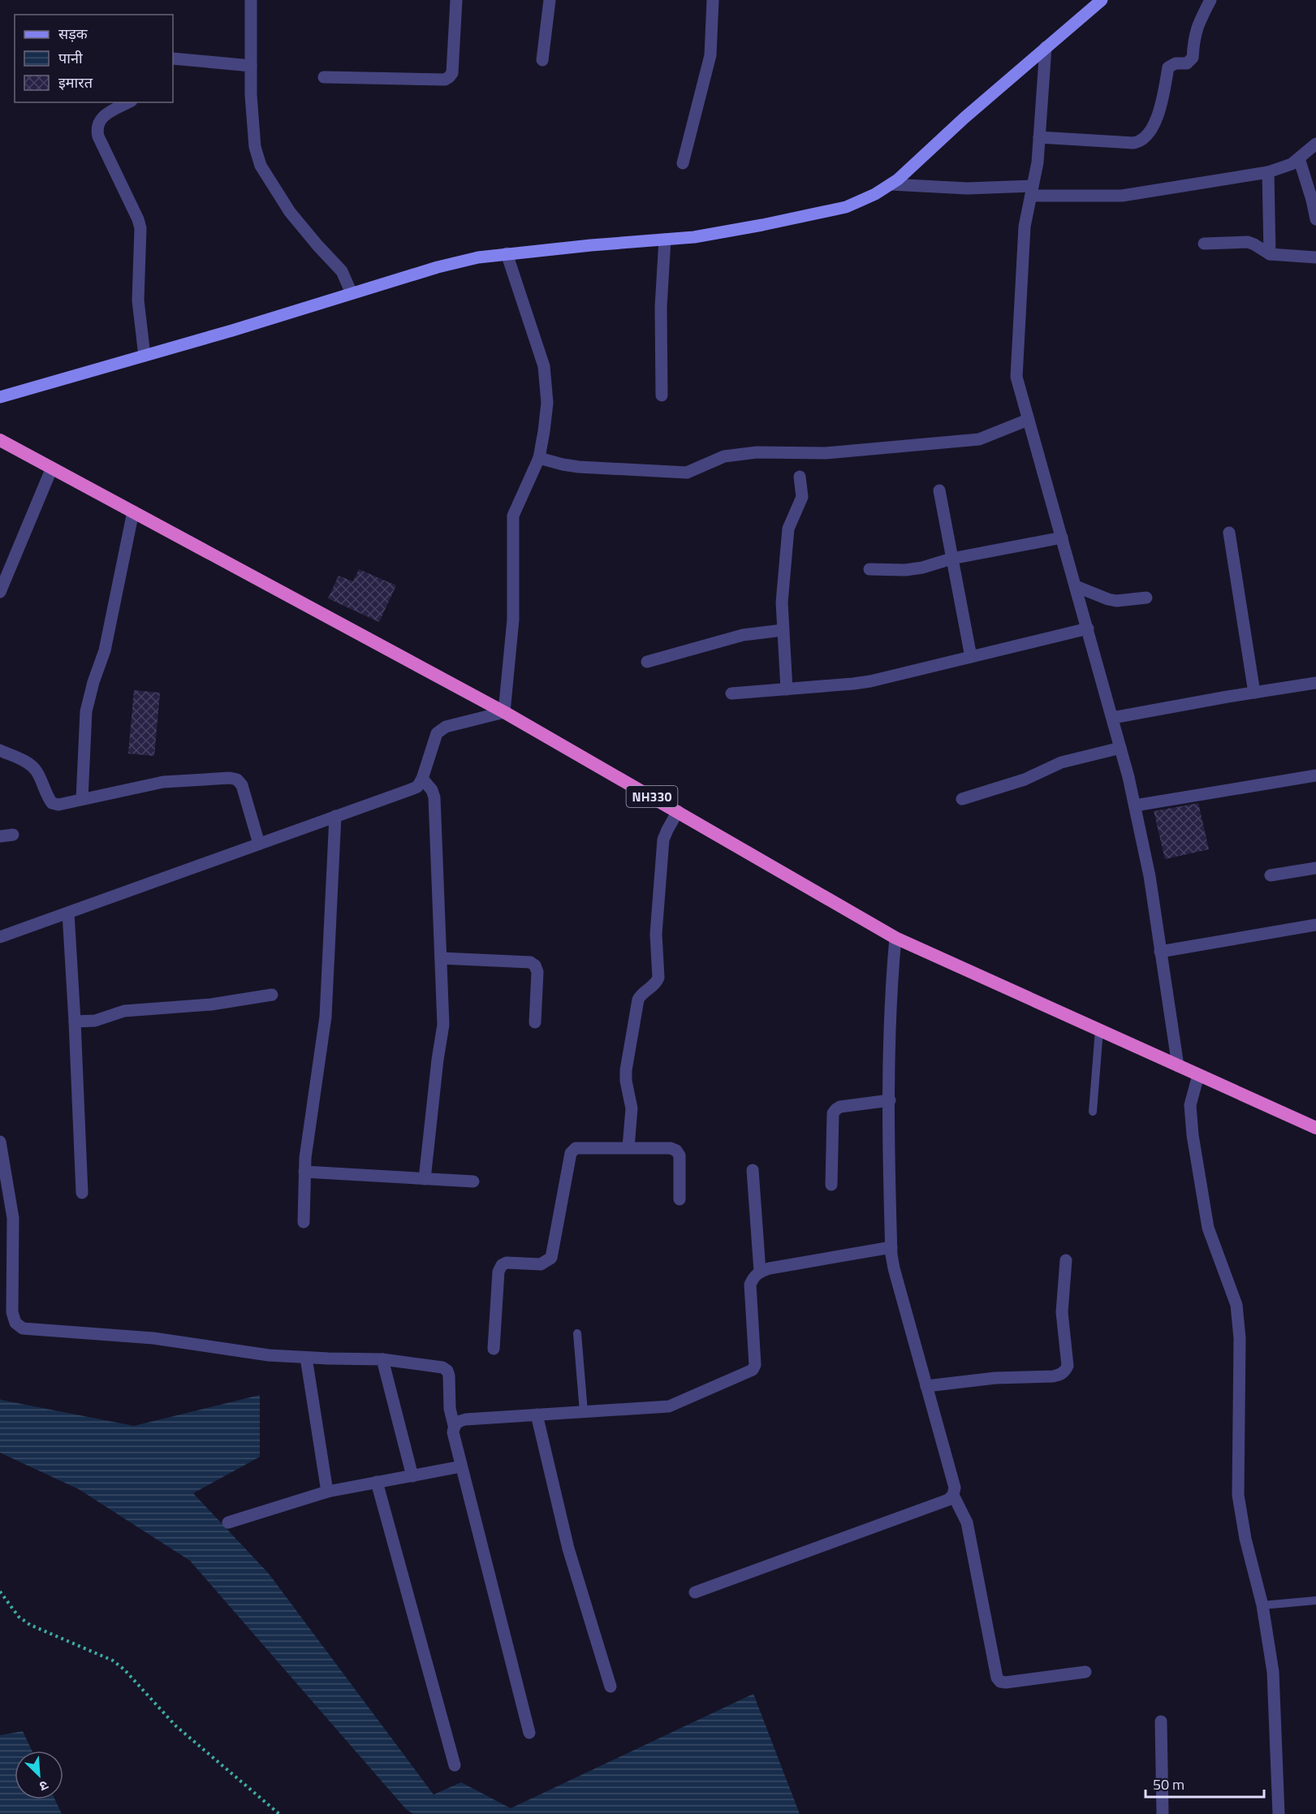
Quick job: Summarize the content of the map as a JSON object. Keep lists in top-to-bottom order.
{
  "streets": {
    "highway": ["NH330"]
  },
  "legend": ["सड़क", "पानी", "इमारत"],
  "scale_bar": "50 m",
  "north": "bottom right"
}
